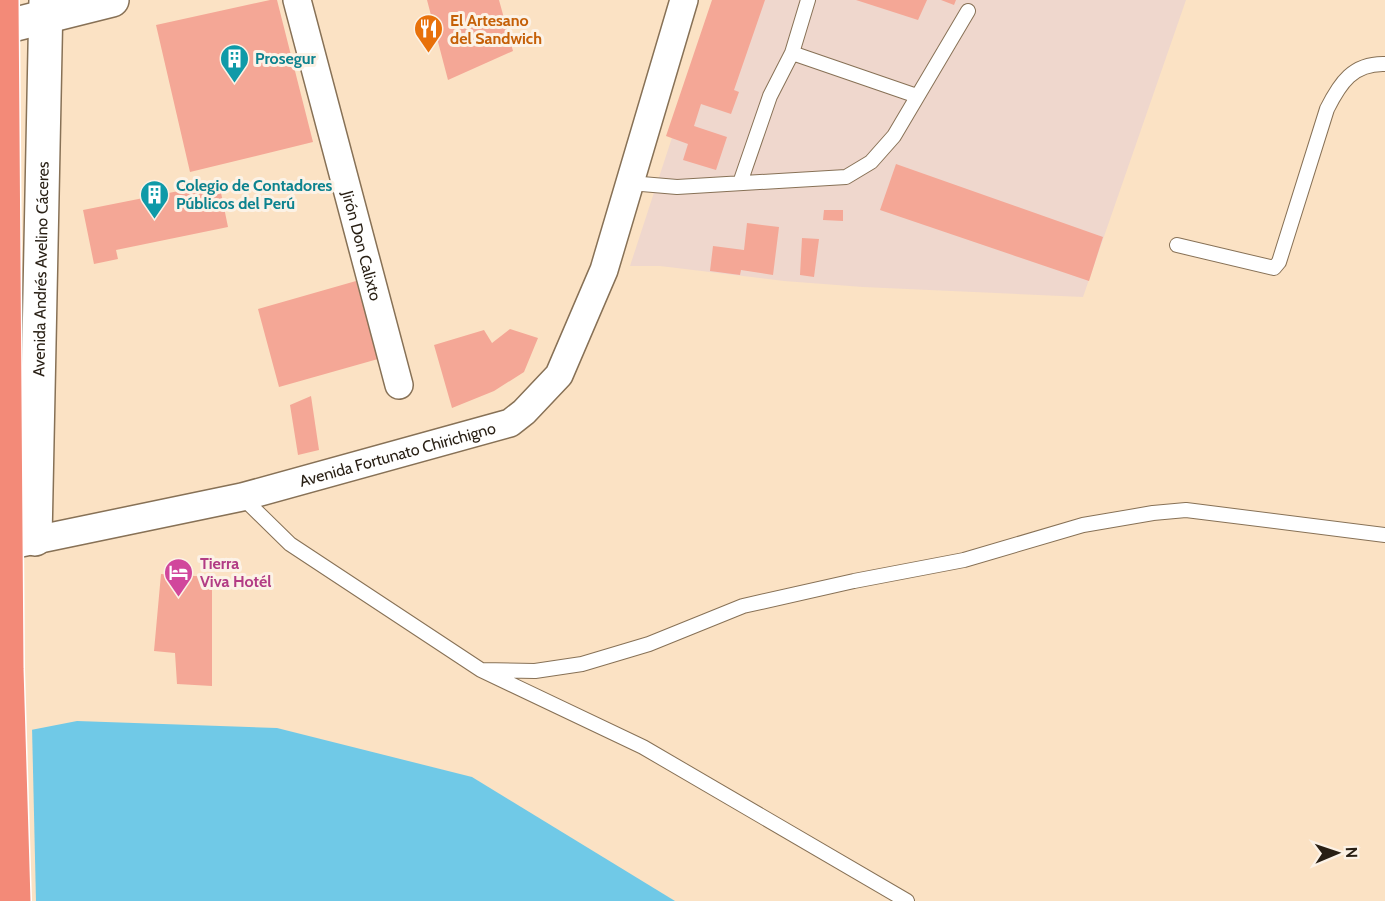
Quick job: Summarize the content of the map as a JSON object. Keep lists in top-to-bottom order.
{
  "streets": {
    "highway": ["Avenida Andrés Avelino Cáceres"],
    "street": ["Jirón Don Calixto", "Avenida Fortunato Chirichigno"]
  },
  "crossings": [
    ["Avenida Andrés Avelino Cáceres", "Avenida Fortunato Chirichigno"]
  ],
  "places": {
    "restaurant": ["El Artesano del Sandwich"],
    "building": ["Prosegur", "Colegio de Contadores Públicos del Perú"],
    "hotel": ["Tierra Viva Hotél"]
  },
  "north": "right"
}
